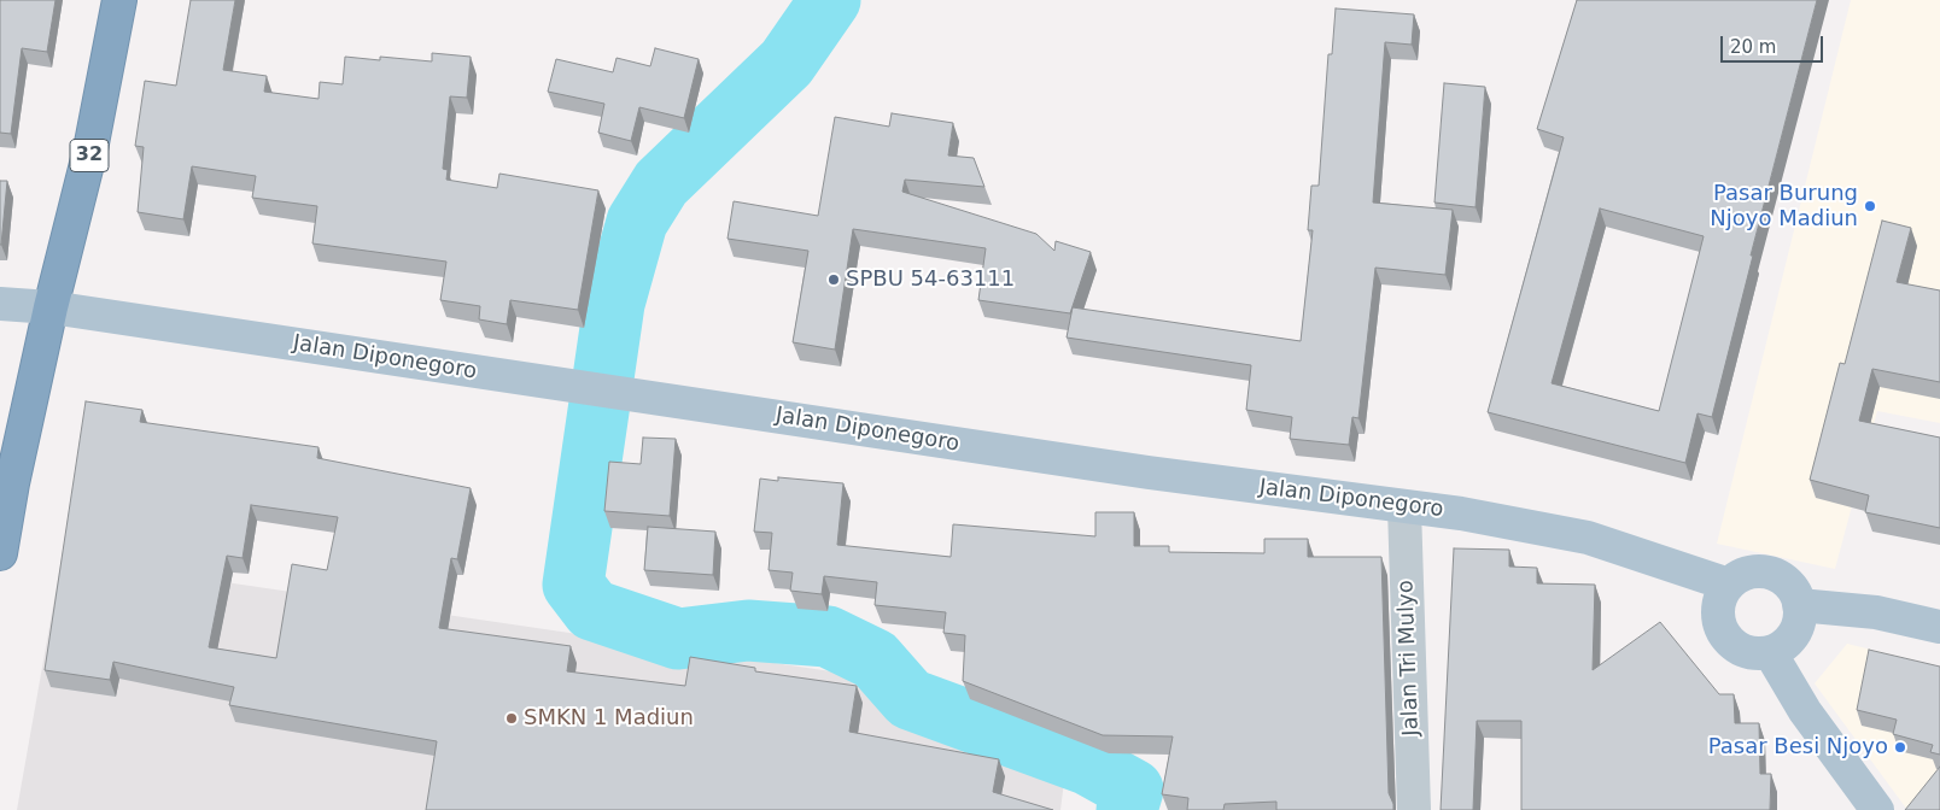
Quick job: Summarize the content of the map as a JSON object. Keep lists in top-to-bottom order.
{
  "streets": {
    "highway": ["32"],
    "main road": ["Jalan Diponegoro"],
    "street": ["Jalan Tri Mulyo"]
  },
  "crossings": [
    ["32", "Jalan Diponegoro"],
    ["Jalan Diponegoro", "Jalan Tri Mulyo"]
  ],
  "places": [
    "Pasar Burung Njoyo Madiun",
    "SPBU 54-63111",
    "SMKN 1 Madiun",
    "Pasar Besi Njoyo"
  ],
  "scale_bar": "20 m"
}
